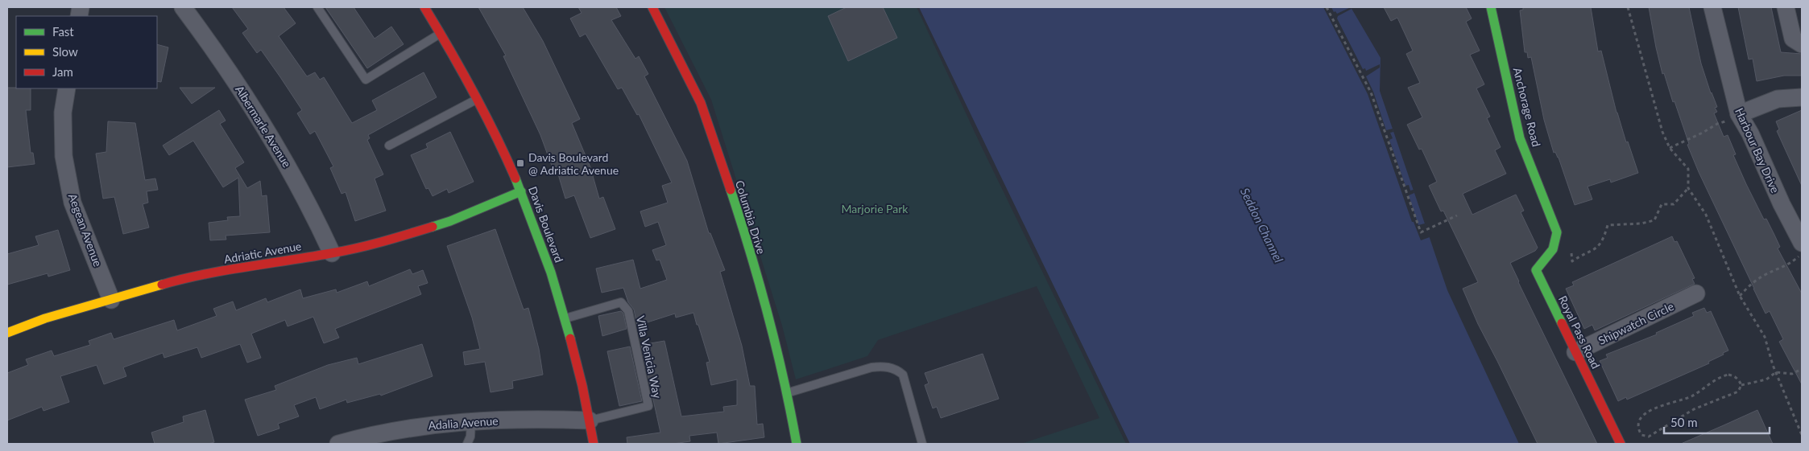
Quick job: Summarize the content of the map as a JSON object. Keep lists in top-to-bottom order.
{
  "streets": {
    "street": [
      "Anchorage Road",
      "Albermarle Avenue",
      "Harbour Bay Drive",
      "Columbia Drive",
      "Davis Boulevard",
      "Aegean Avenue",
      "Adriatic Avenue",
      "Shipwatch Circle",
      "Royal Pass Road",
      "Adalia Avenue"
    ],
    "lane": ["Villa Venicia Way"]
  },
  "crossings": [
    ["Anchorage Road", "Royal Pass Road"],
    ["Albermarle Avenue", "Adriatic Avenue"],
    ["Davis Boulevard", "Adriatic Avenue"],
    ["Davis Boulevard", "Villa Venicia Way"],
    ["Davis Boulevard", "Adalia Avenue"],
    ["Aegean Avenue", "Adriatic Avenue"],
    ["Shipwatch Circle", "Royal Pass Road"],
    ["Villa Venicia Way", "Adalia Avenue"]
  ],
  "water": ["Seddon Channel"],
  "parks": ["Marjorie Park"],
  "places": {
    "transit": ["Davis Boulevard @ Adriatic Avenue"]
  },
  "legend": ["Fast", "Slow", "Jam"],
  "scale_bar": "50 m"
}
